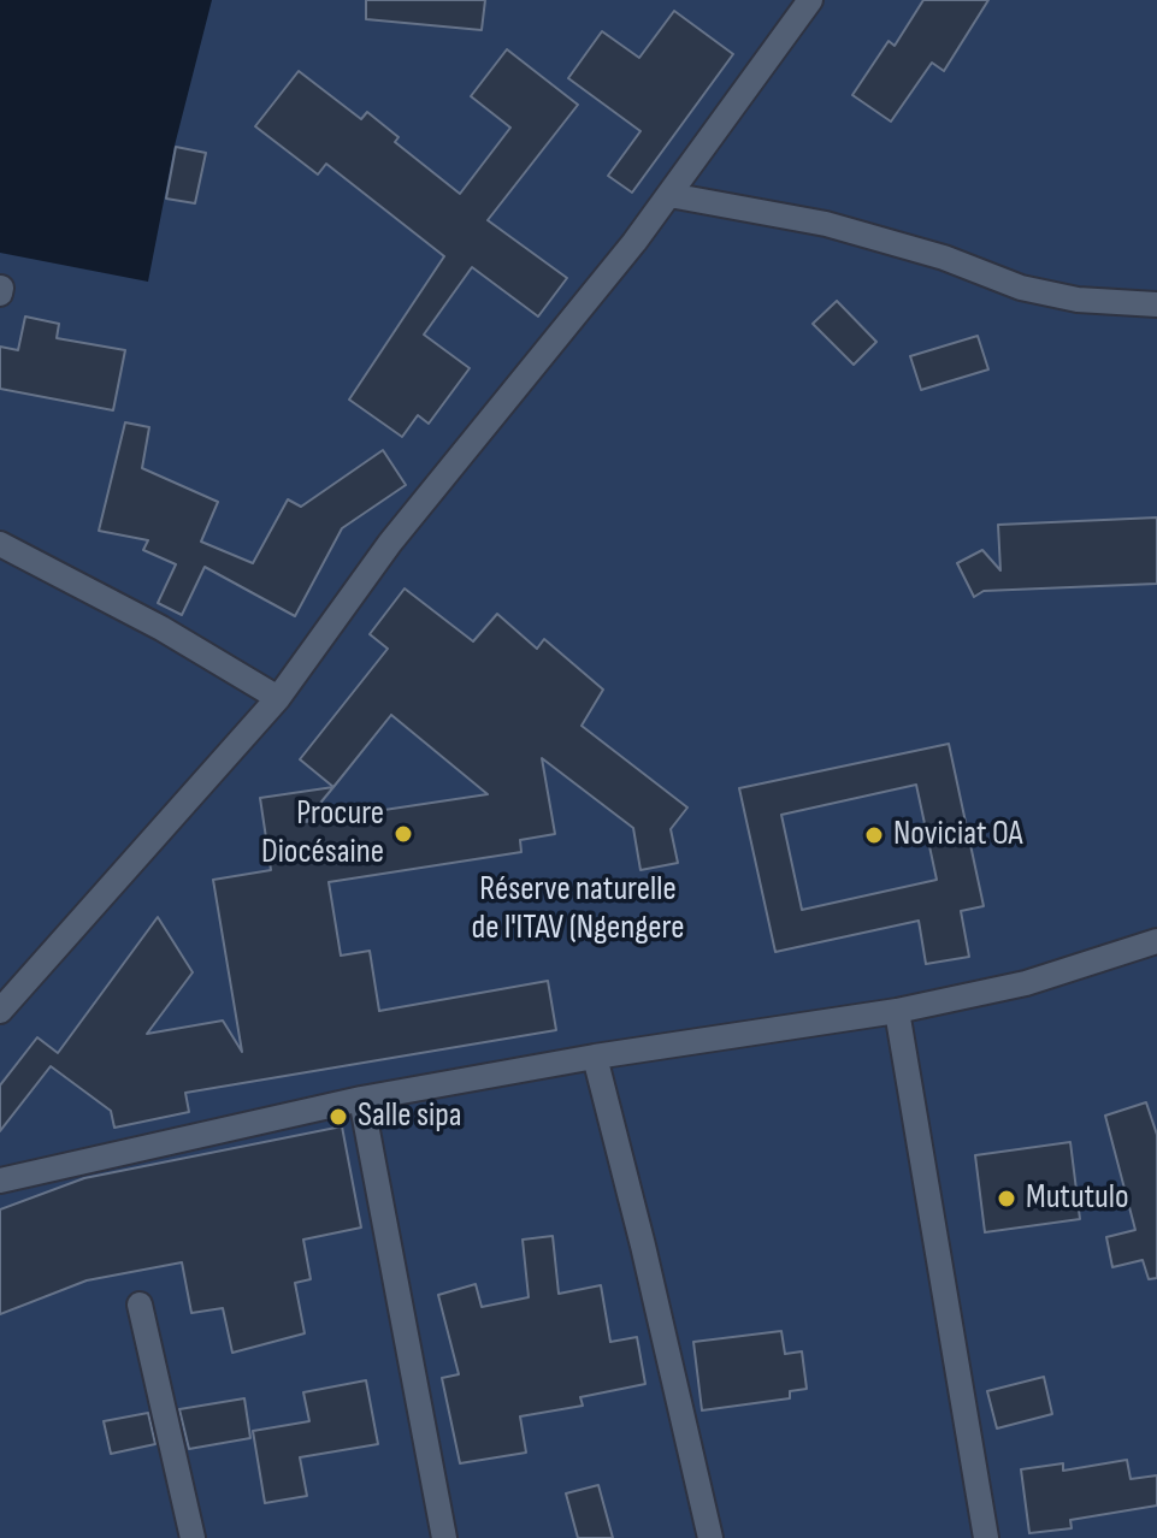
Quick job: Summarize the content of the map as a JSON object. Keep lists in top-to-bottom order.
{
  "parks": ["Réserve naturelle de l'ITAV (Ngengere"],
  "places": [
    "Procure Diocésaine",
    "Noviciat OA",
    "Salle sipa",
    "Mututulo"
  ]
}
